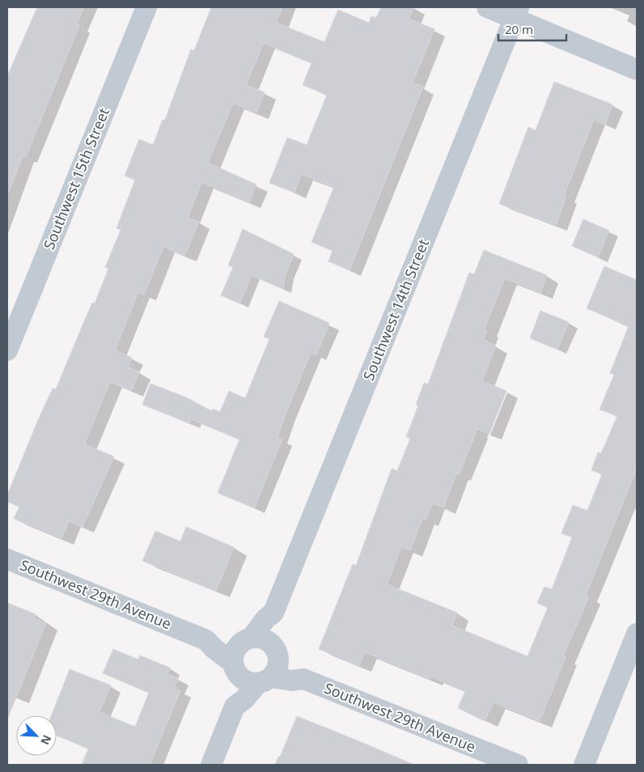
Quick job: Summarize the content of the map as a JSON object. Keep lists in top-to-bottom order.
{
  "streets": {
    "street": ["Southwest 15th Street", "Southwest 14th Street", "Southwest 29th Avenue"]
  },
  "crossings": [
    ["Southwest 14th Street", "Southwest 29th Avenue"]
  ],
  "scale_bar": "20 m",
  "north": "bottom right"
}
